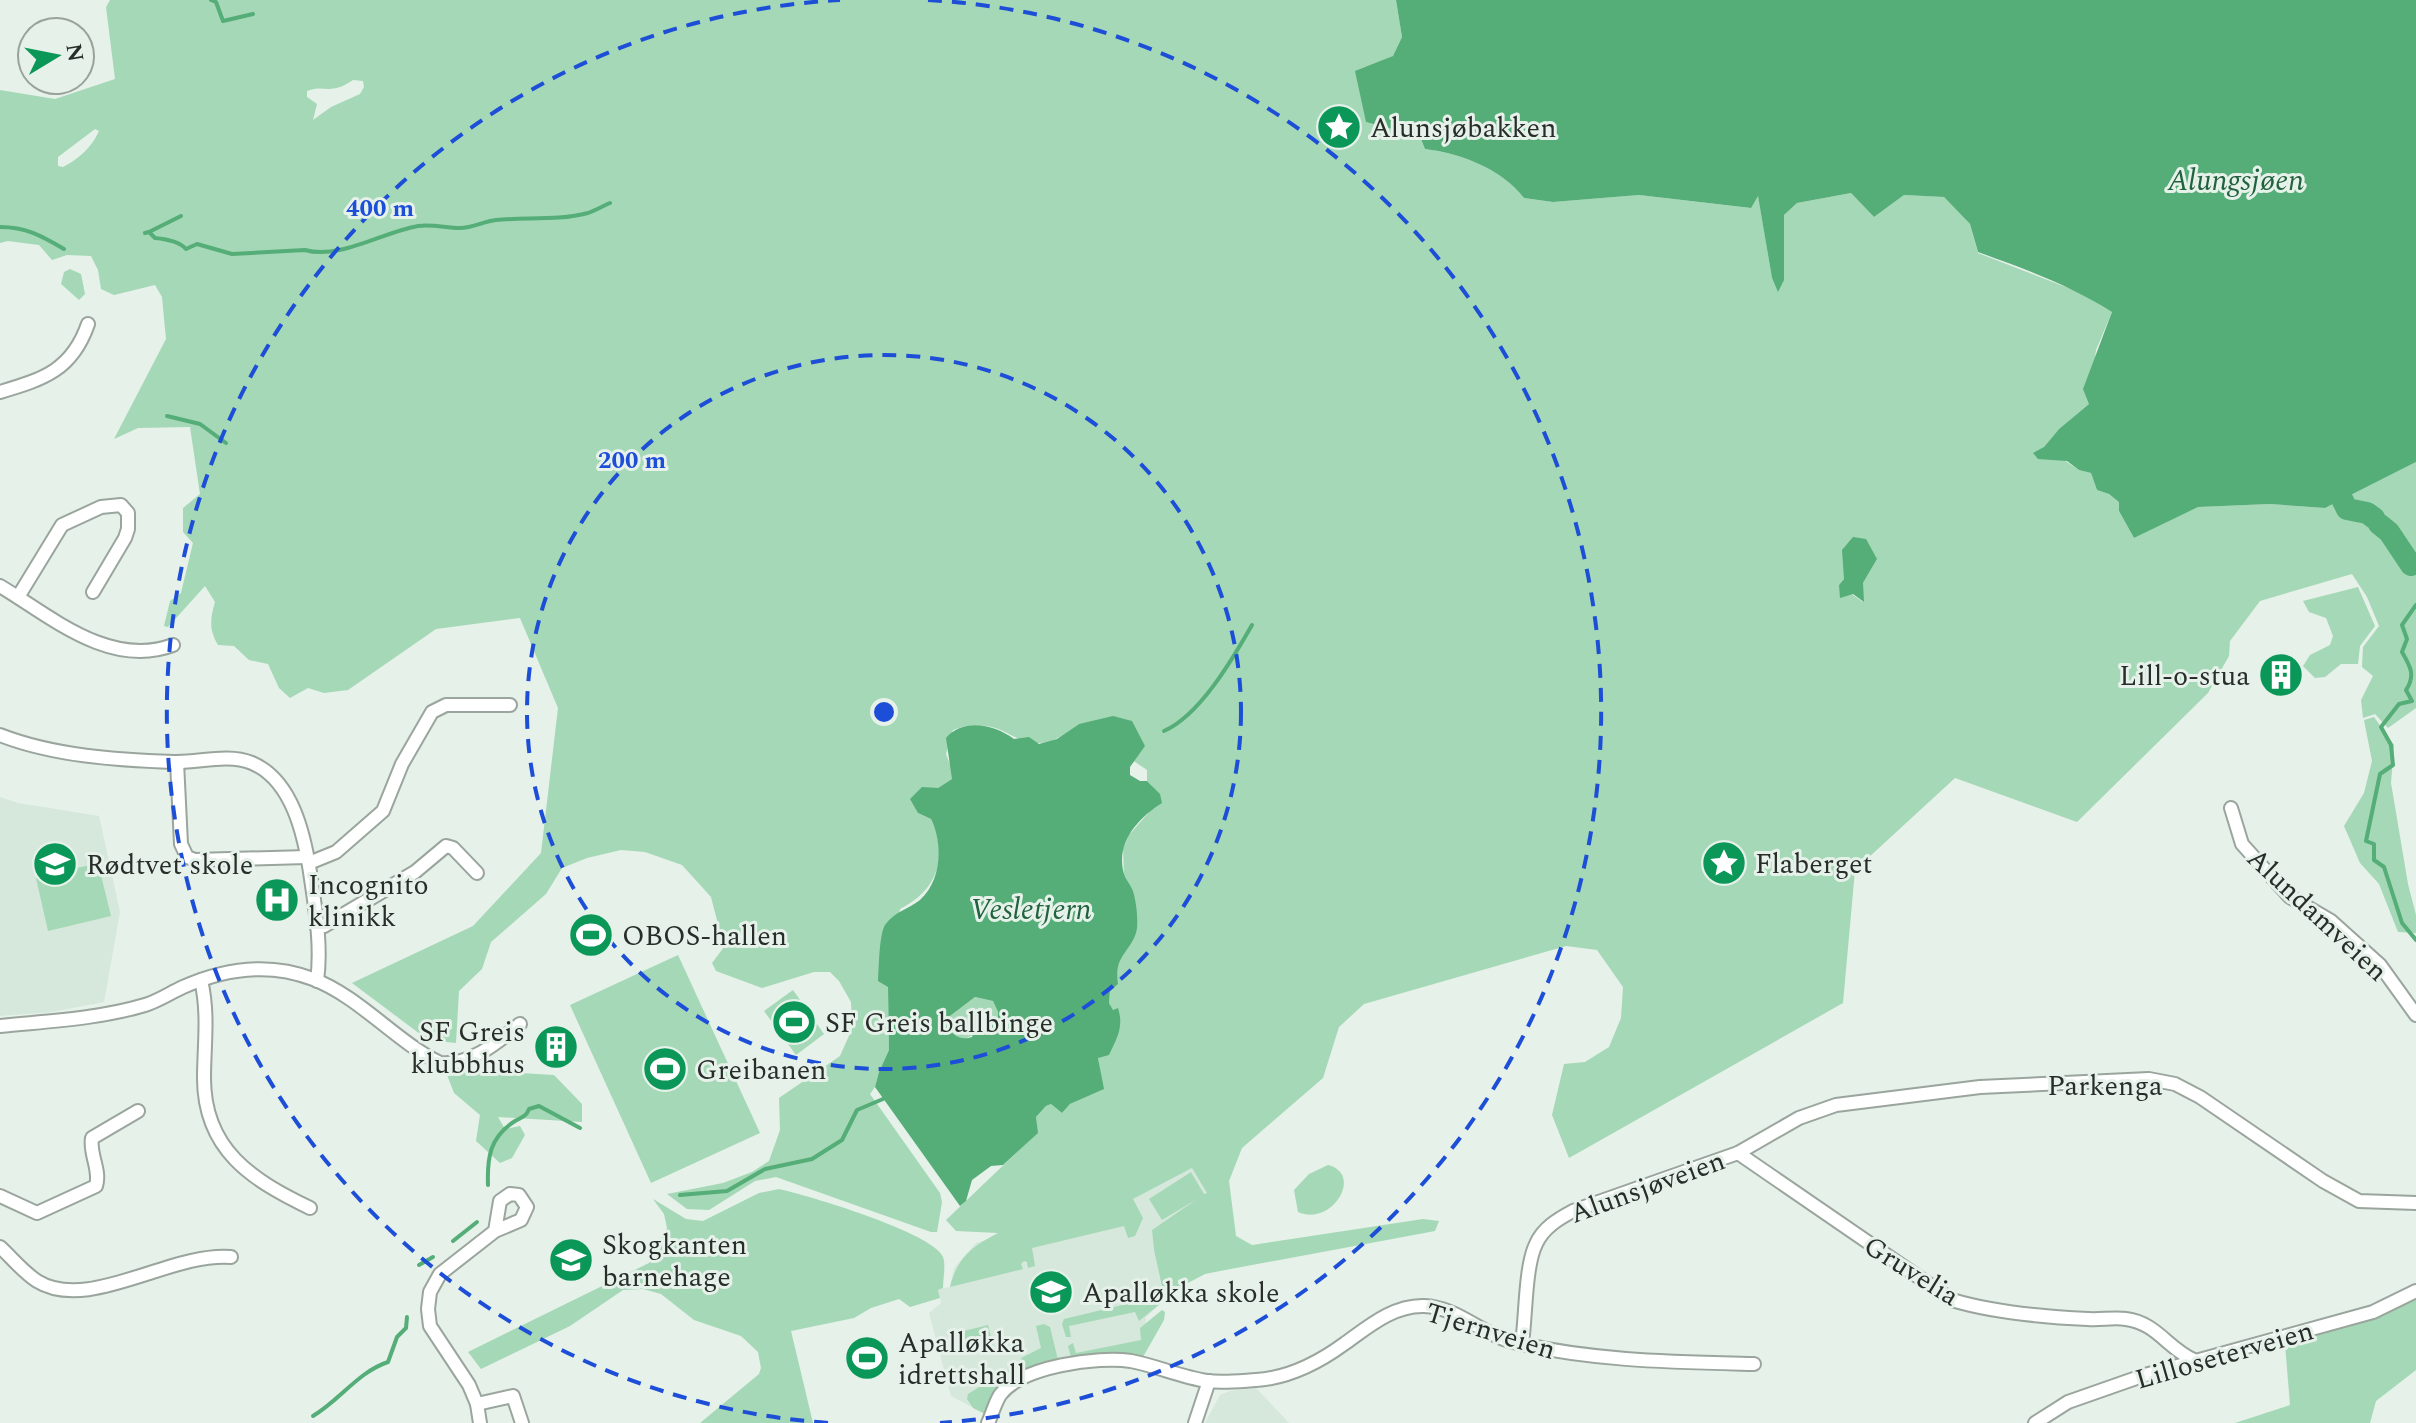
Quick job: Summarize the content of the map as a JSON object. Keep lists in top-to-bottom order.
{
  "streets": {
    "street": [
      "Alundamveien",
      "Parkenga",
      "Alunsjøveien",
      "Gruvelia",
      "Tjernveien",
      "Lilloseterveien"
    ]
  },
  "crossings": [
    ["Parkenga", "Alunsjøveien"],
    ["Alunsjøveien", "Gruvelia"],
    ["Alunsjøveien", "Tjernveien"],
    ["Gruvelia", "Lilloseterveien"]
  ],
  "water": ["Alungsjøen", "Vesletjern"],
  "places": {
    "place": ["Alunsjøbakken", "Flaberget"],
    "building": ["Lill-o-stua", "SF Greis klubbhus"],
    "school or university": ["Rødtvet skole", "Skogkanten barnehage", "Apalløkka skole"],
    "hospital": ["Incognito klinikk"],
    "sports": [
      "OBOS-hallen",
      "SF Greis ballbinge",
      "Greibanen",
      "Apalløkka idrettshall"
    ]
  },
  "north": "right",
  "rings": ["400 m", "200 m"]
}
